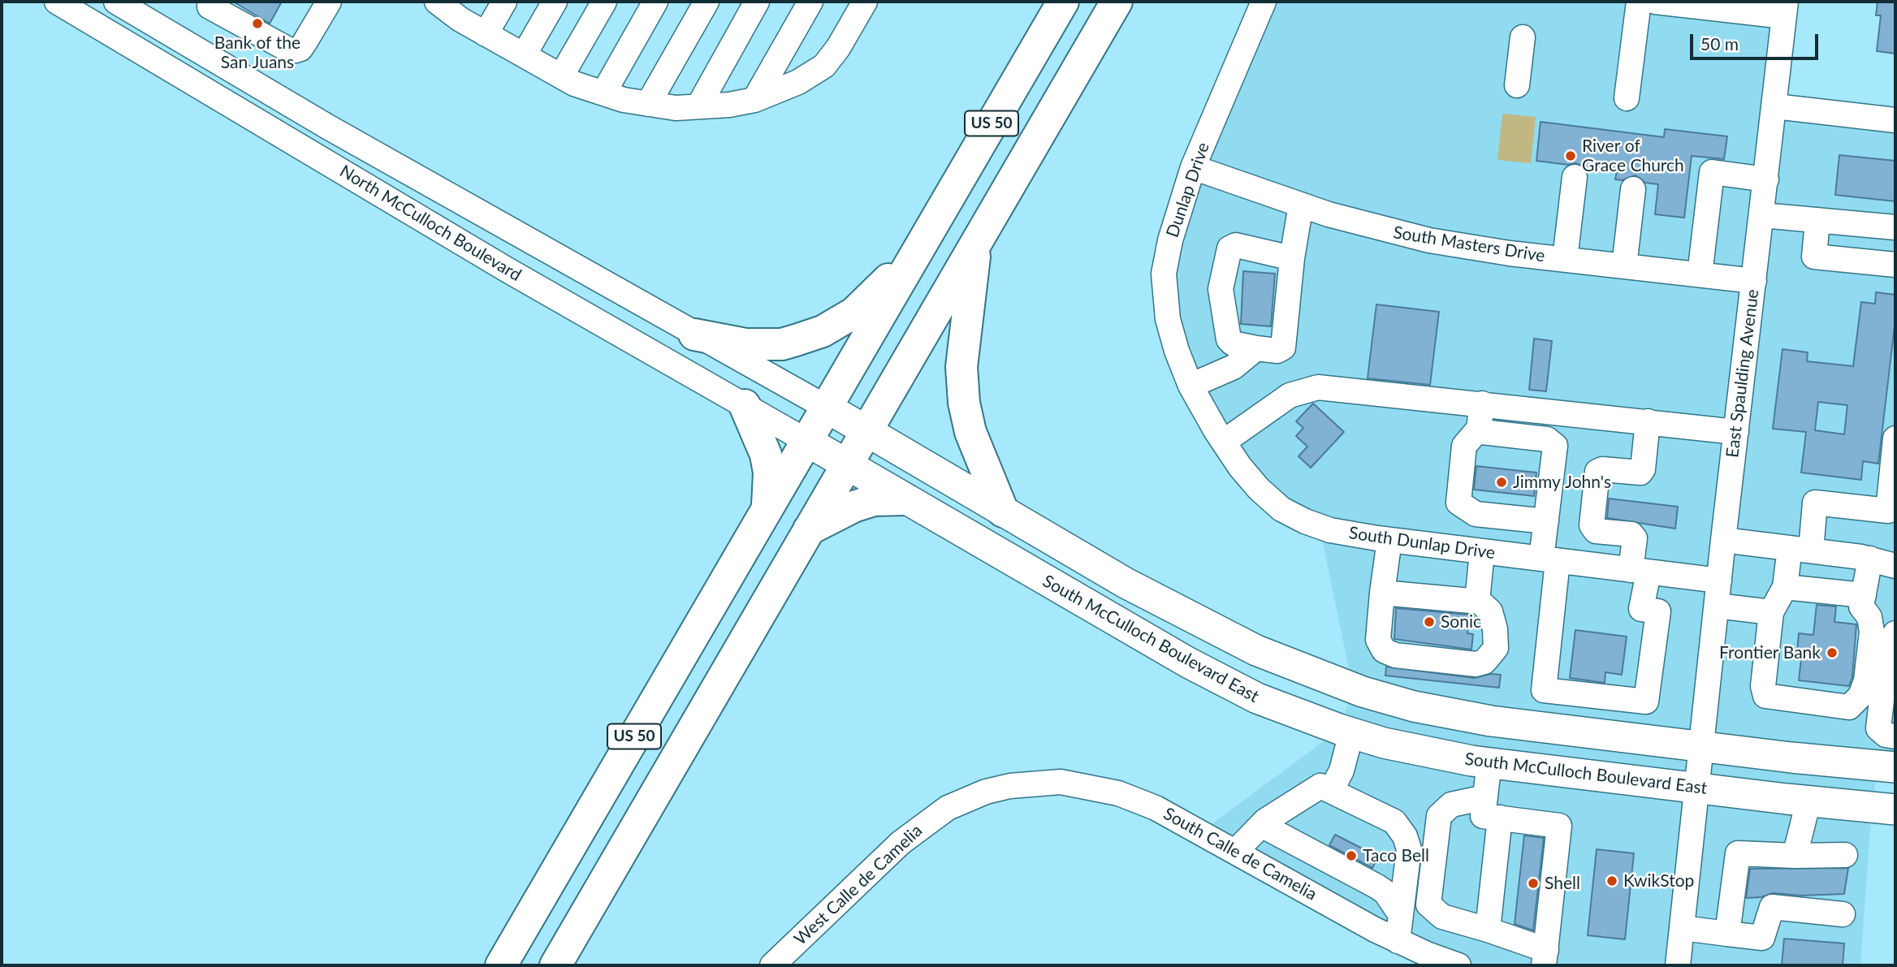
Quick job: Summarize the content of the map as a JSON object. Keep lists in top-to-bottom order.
{
  "streets": {
    "highway": ["US 50"],
    "main road": ["North McCulloch Boulevard", "South McCulloch Boulevard East"],
    "street": [
      "Dunlap Drive",
      "South Masters Drive",
      "East Spaulding Avenue",
      "South Dunlap Drive",
      "South Calle de Camelia",
      "West Calle de Camelia"
    ]
  },
  "crossings": [
    ["US 50", "North McCulloch Boulevard"],
    ["US 50", "South McCulloch Boulevard East"],
    ["Dunlap Drive", "South Masters Drive"],
    ["Dunlap Drive", "South Dunlap Drive"],
    ["North McCulloch Boulevard", "South McCulloch Boulevard East"],
    ["South Masters Drive", "East Spaulding Avenue"],
    ["East Spaulding Avenue", "South Dunlap Drive"],
    ["East Spaulding Avenue", "South McCulloch Boulevard East"],
    ["South Calle de Camelia", "West Calle de Camelia"]
  ],
  "places": [
    "Bank of the San Juans",
    "River of Grace Church",
    "Jimmy John's",
    "Sonic",
    "Frontier Bank",
    "Taco Bell",
    "KwikStop",
    "Shell"
  ],
  "scale_bar": "50 m"
}
